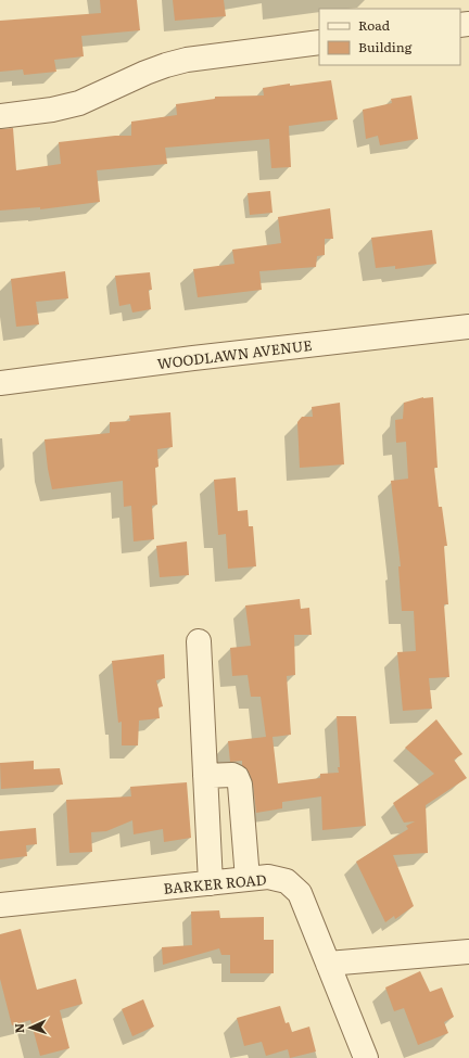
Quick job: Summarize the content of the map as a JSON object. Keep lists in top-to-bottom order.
{
  "streets": {
    "street": ["WOODLAWN AVENUE", "BARKER ROAD"]
  },
  "legend": ["Road", "Building"],
  "north": "left"
}
